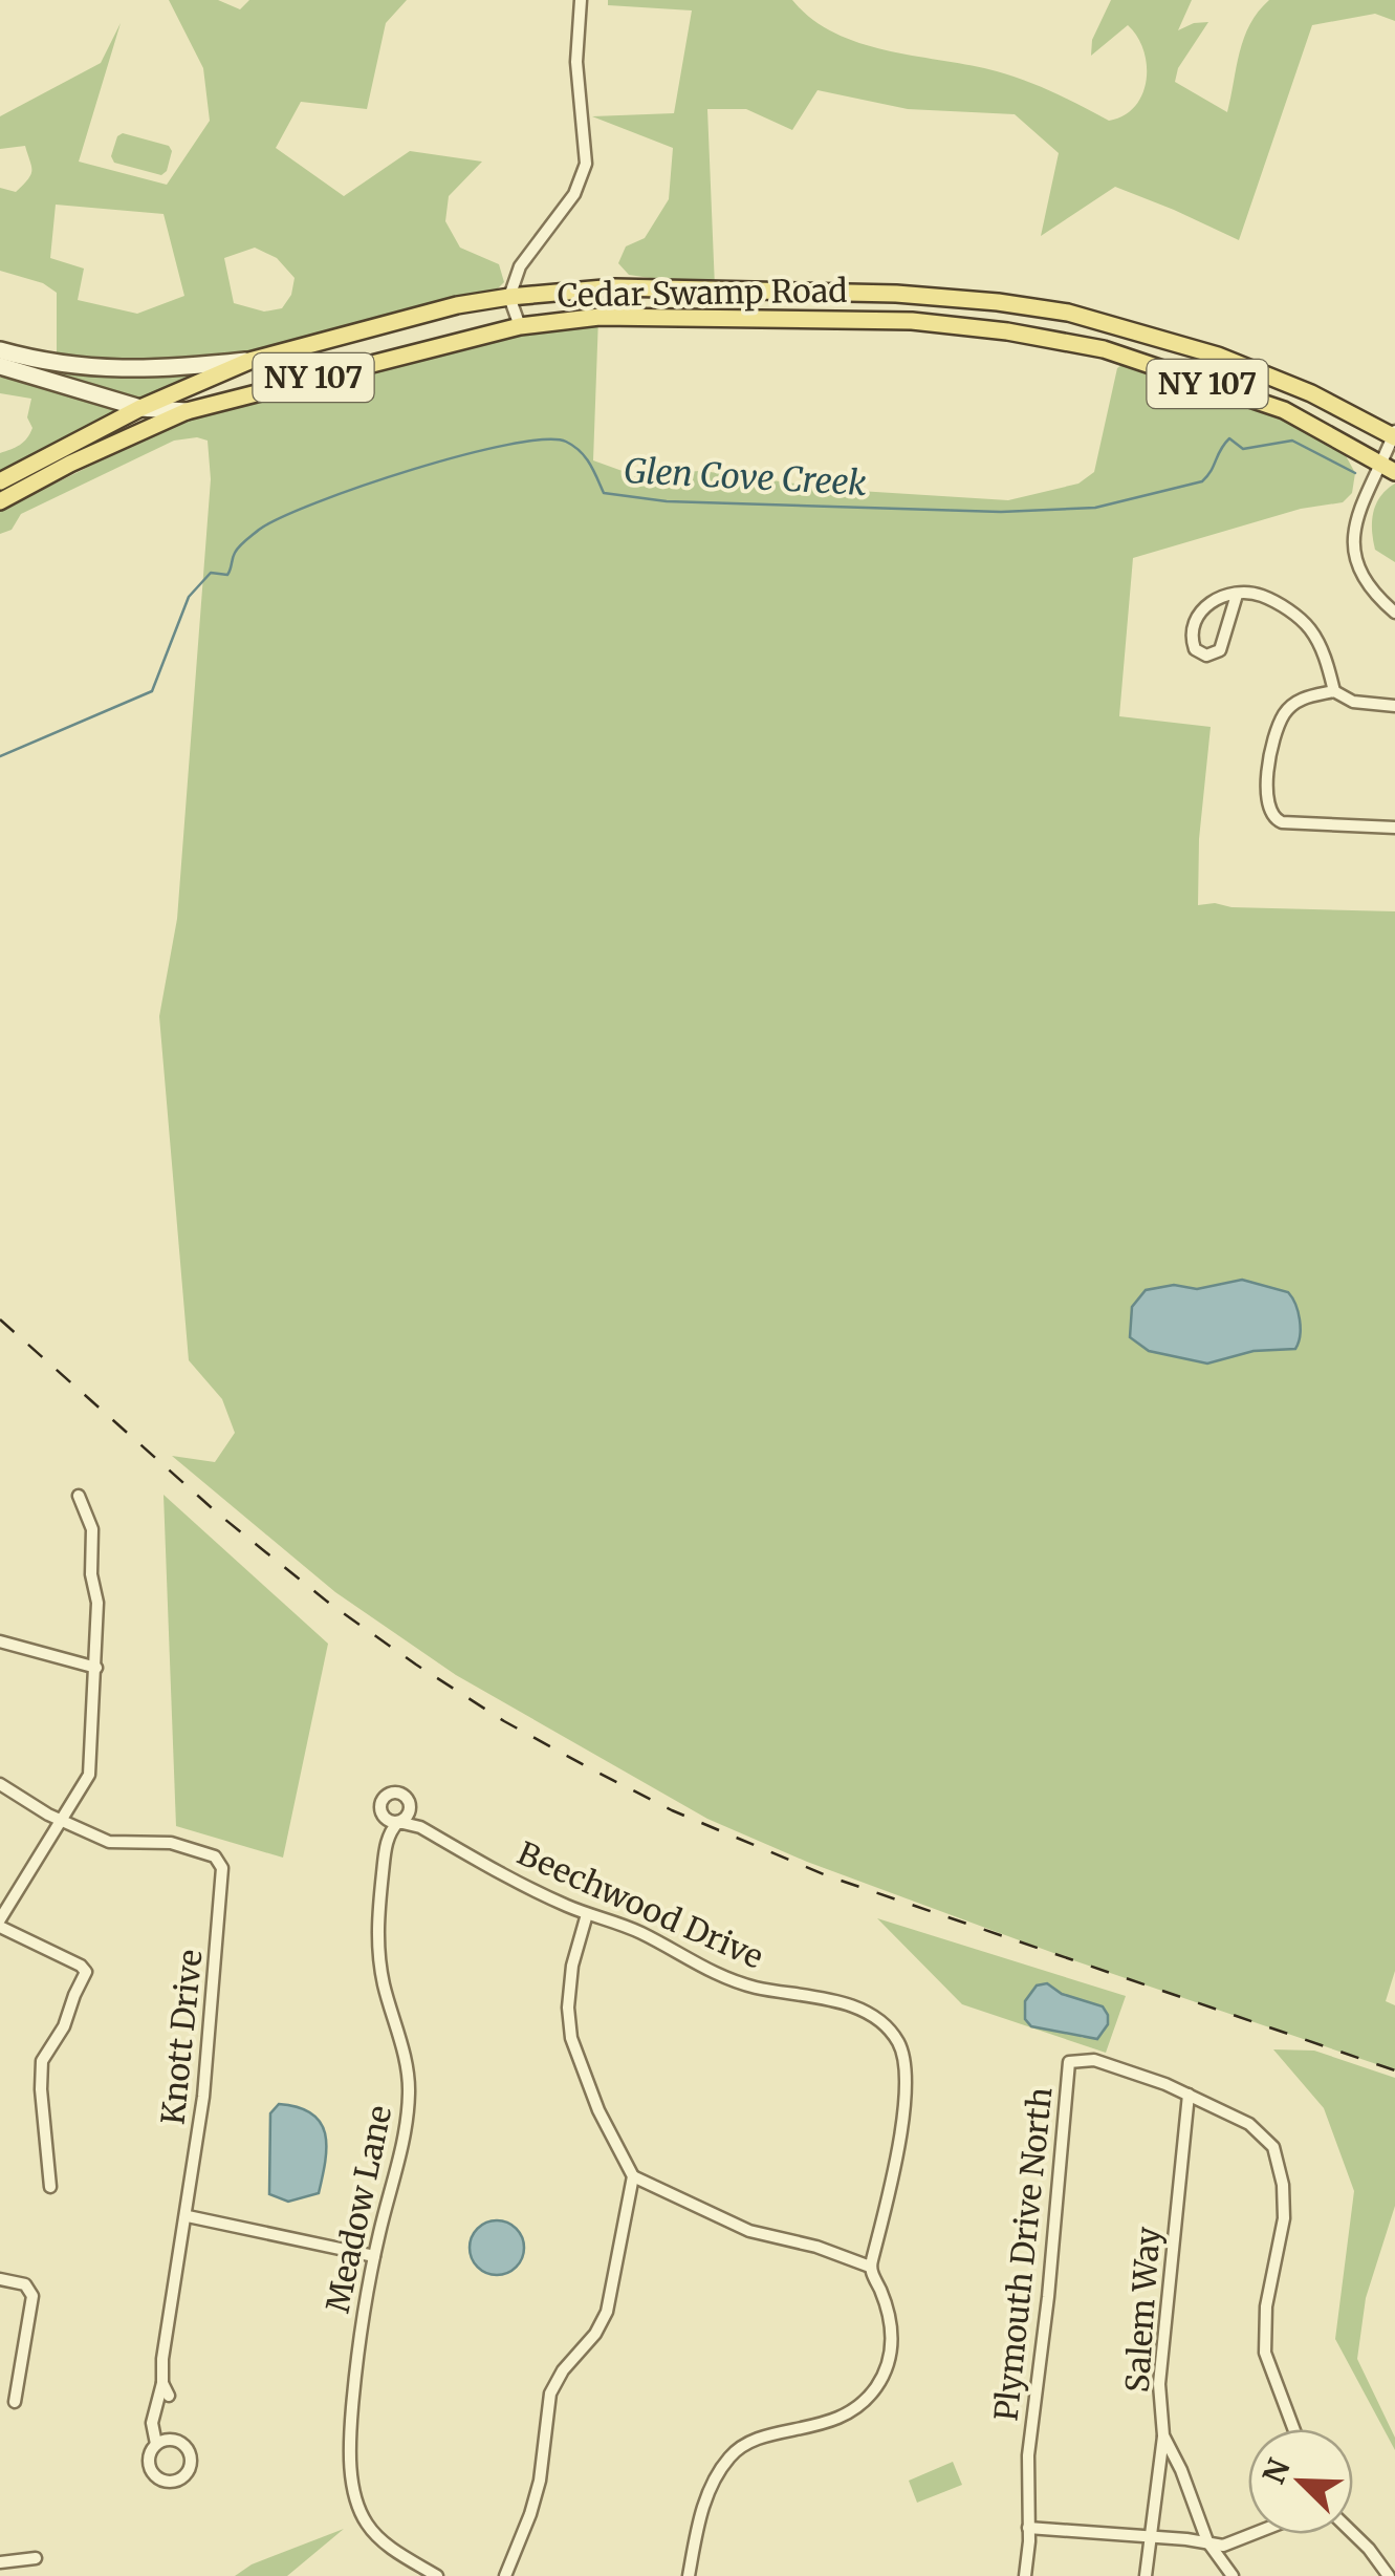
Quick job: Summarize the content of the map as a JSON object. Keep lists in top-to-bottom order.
{
  "streets": {
    "main road": ["Cedar Swamp Road", "NY 107"],
    "street": [
      "Beechwood Drive",
      "Knott Drive",
      "Meadow Lane",
      "Plymouth Drive North",
      "Salem Way"
    ]
  },
  "crossings": [
    ["Cedar Swamp Road", "NY 107"],
    ["Beechwood Drive", "Meadow Lane"],
    ["Plymouth Drive North", "Salem Way"]
  ],
  "water": ["Glen Cove Creek"],
  "north": "top left"
}
